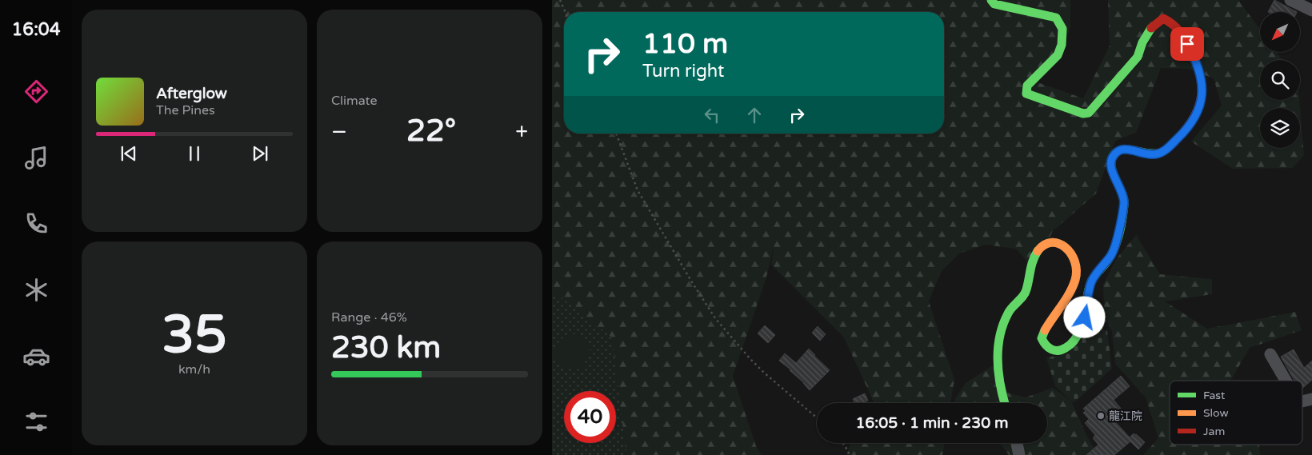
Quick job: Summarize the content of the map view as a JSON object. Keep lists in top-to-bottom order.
{
  "places": ["龍江院"],
  "legend": ["Fast", "Slow", "Jam"],
  "north": "bottom left",
  "page": {
    "tabs": "16:04",
    "tile": [
      "Climate",
      ["35", "km/h"],
      ["Range · 46%", "230 km"]
    ],
    "turn": ["110 m", "Turn right"],
    "song": ["Afterglow", "The Pines"],
    "heat": ["−", "22°", "+"],
    "limit": "40",
    "trip": "16:05 · 1 min · 230 m"
  }
}
